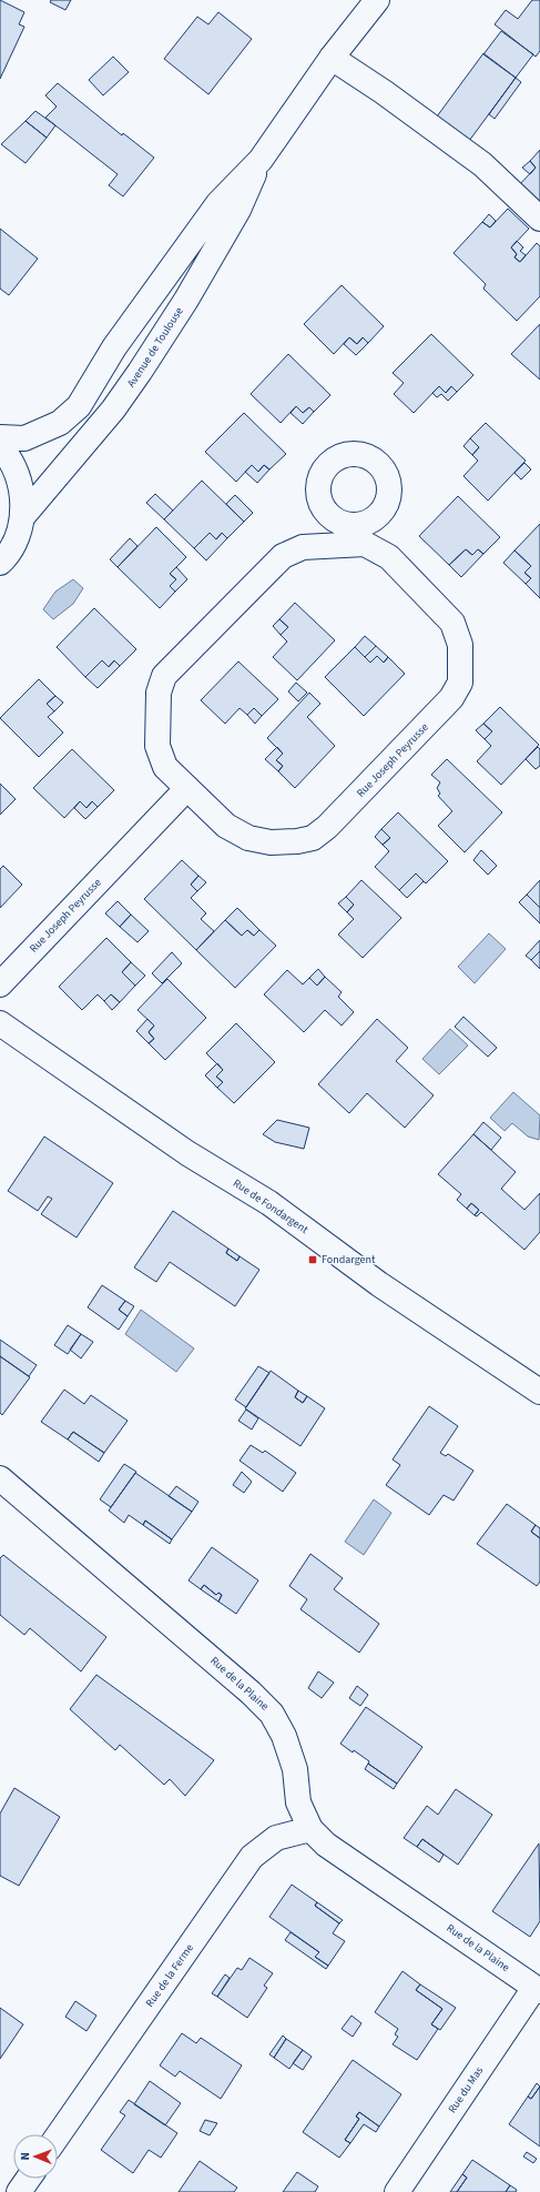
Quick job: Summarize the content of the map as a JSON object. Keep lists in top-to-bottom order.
{
  "streets": {
    "street": [
      "Avenue de Toulouse",
      "Rue Joseph Peyrusse",
      "Rue de Fondargent",
      "Rue de la Plaine",
      "Rue de la Ferme",
      "Rue du Mas"
    ]
  },
  "crossings": [
    ["Rue de la Plaine", "Rue de la Ferme"],
    ["Rue de la Plaine", "Rue du Mas"]
  ],
  "places": {
    "transit": ["Fondargent"]
  },
  "north": "left"
}
